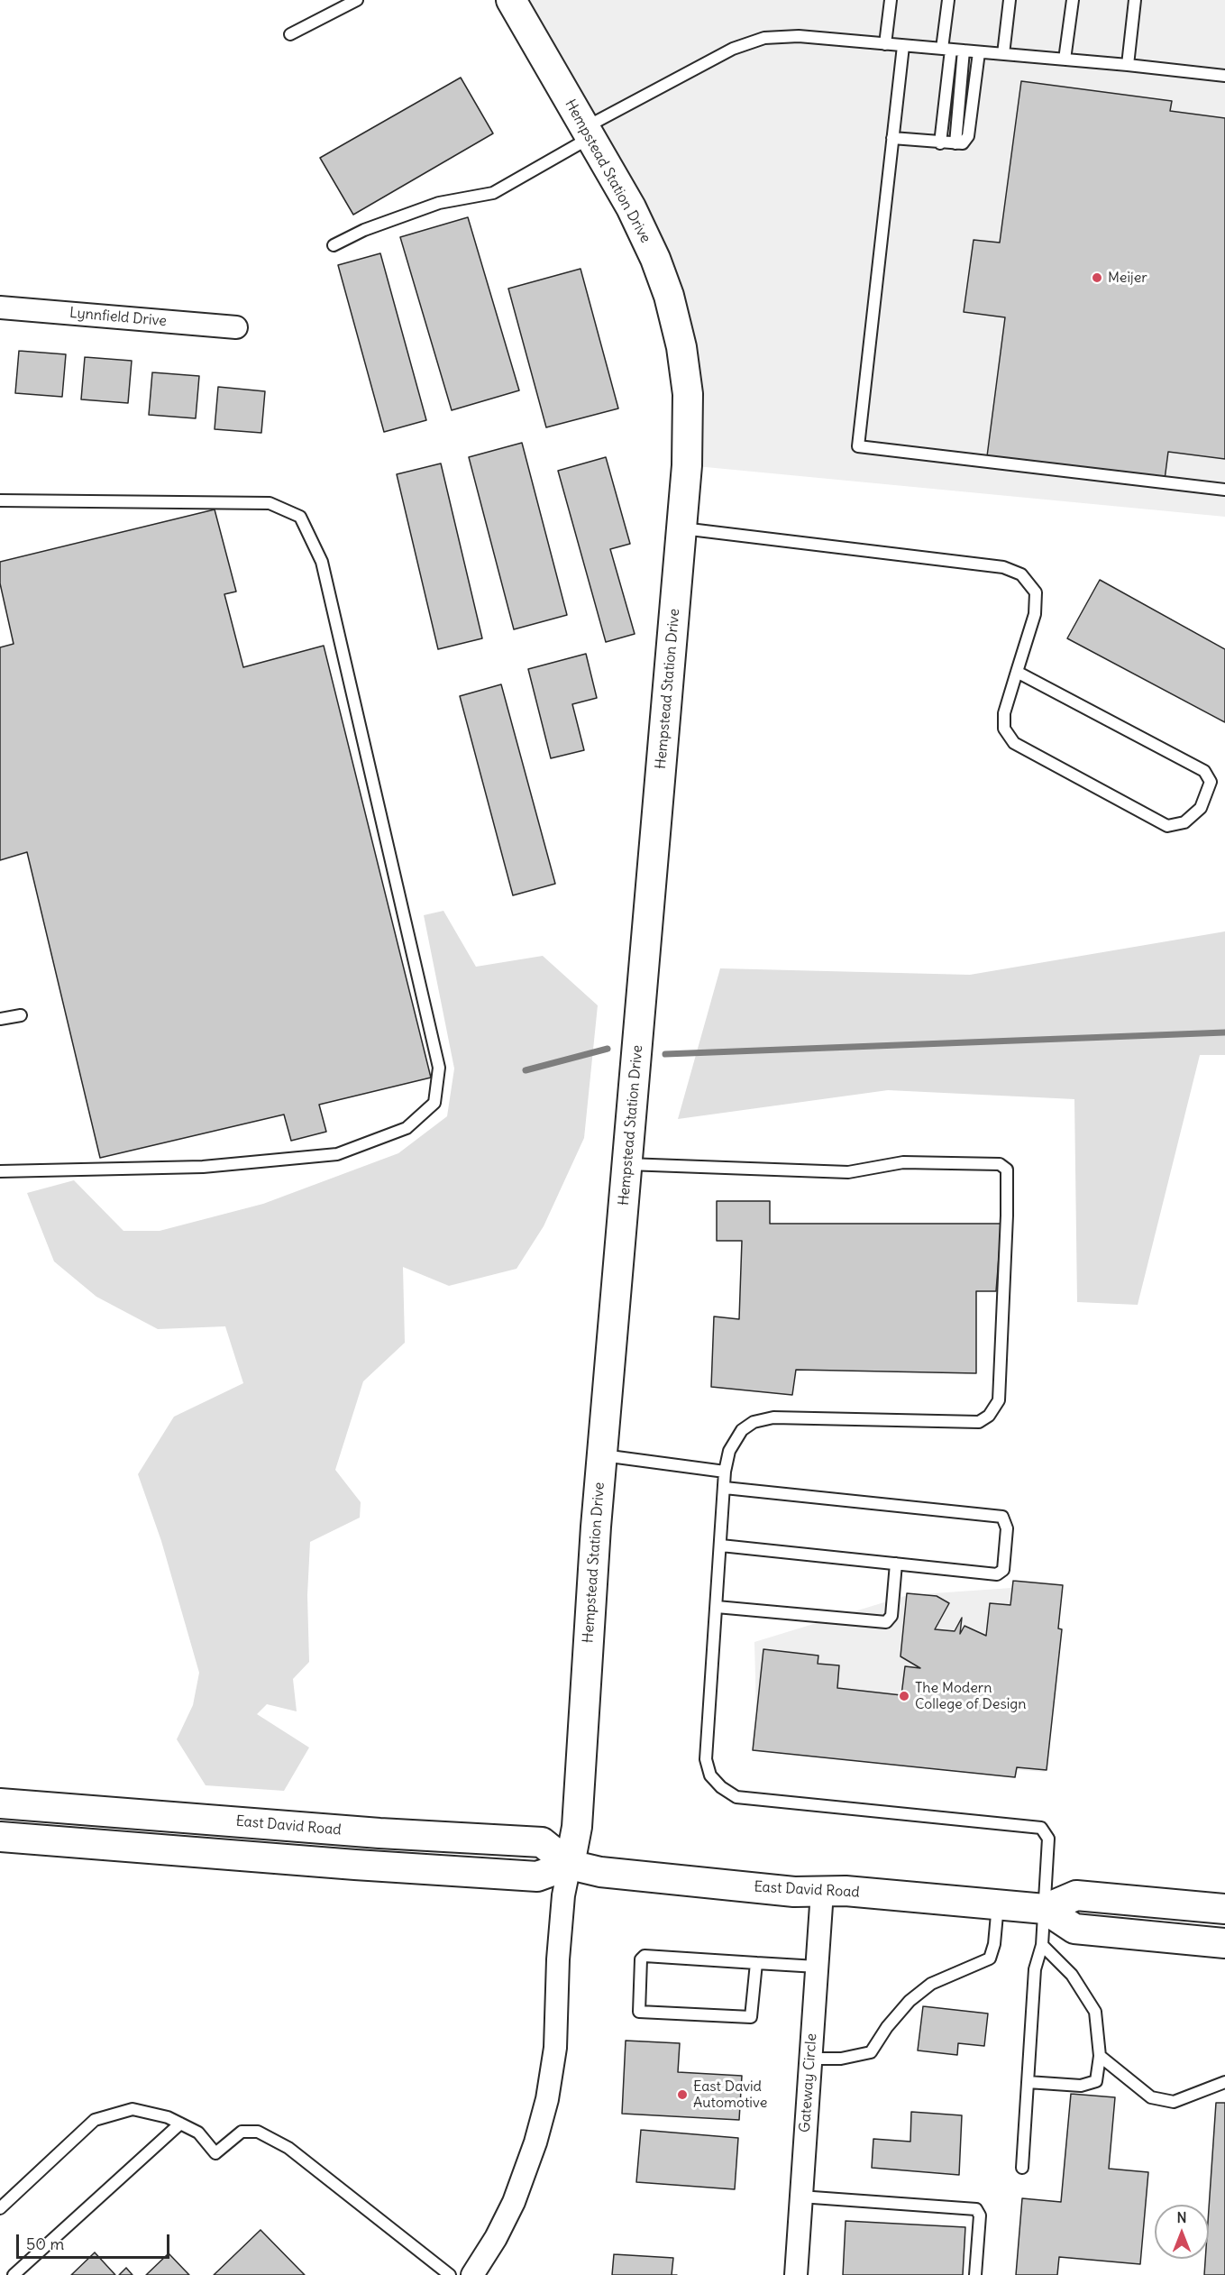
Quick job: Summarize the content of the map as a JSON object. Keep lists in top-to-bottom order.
{
  "streets": {
    "street": [
      "Hempstead Station Drive",
      "Lynnfield Drive",
      "East David Road",
      "Gateway Circle"
    ]
  },
  "crossings": [
    ["Hempstead Station Drive", "East David Road"],
    ["East David Road", "Gateway Circle"]
  ],
  "places": ["Meijer", "The Modern College of Design", "East David Automotive"],
  "scale_bar": "50 m",
  "north": "top"
}
